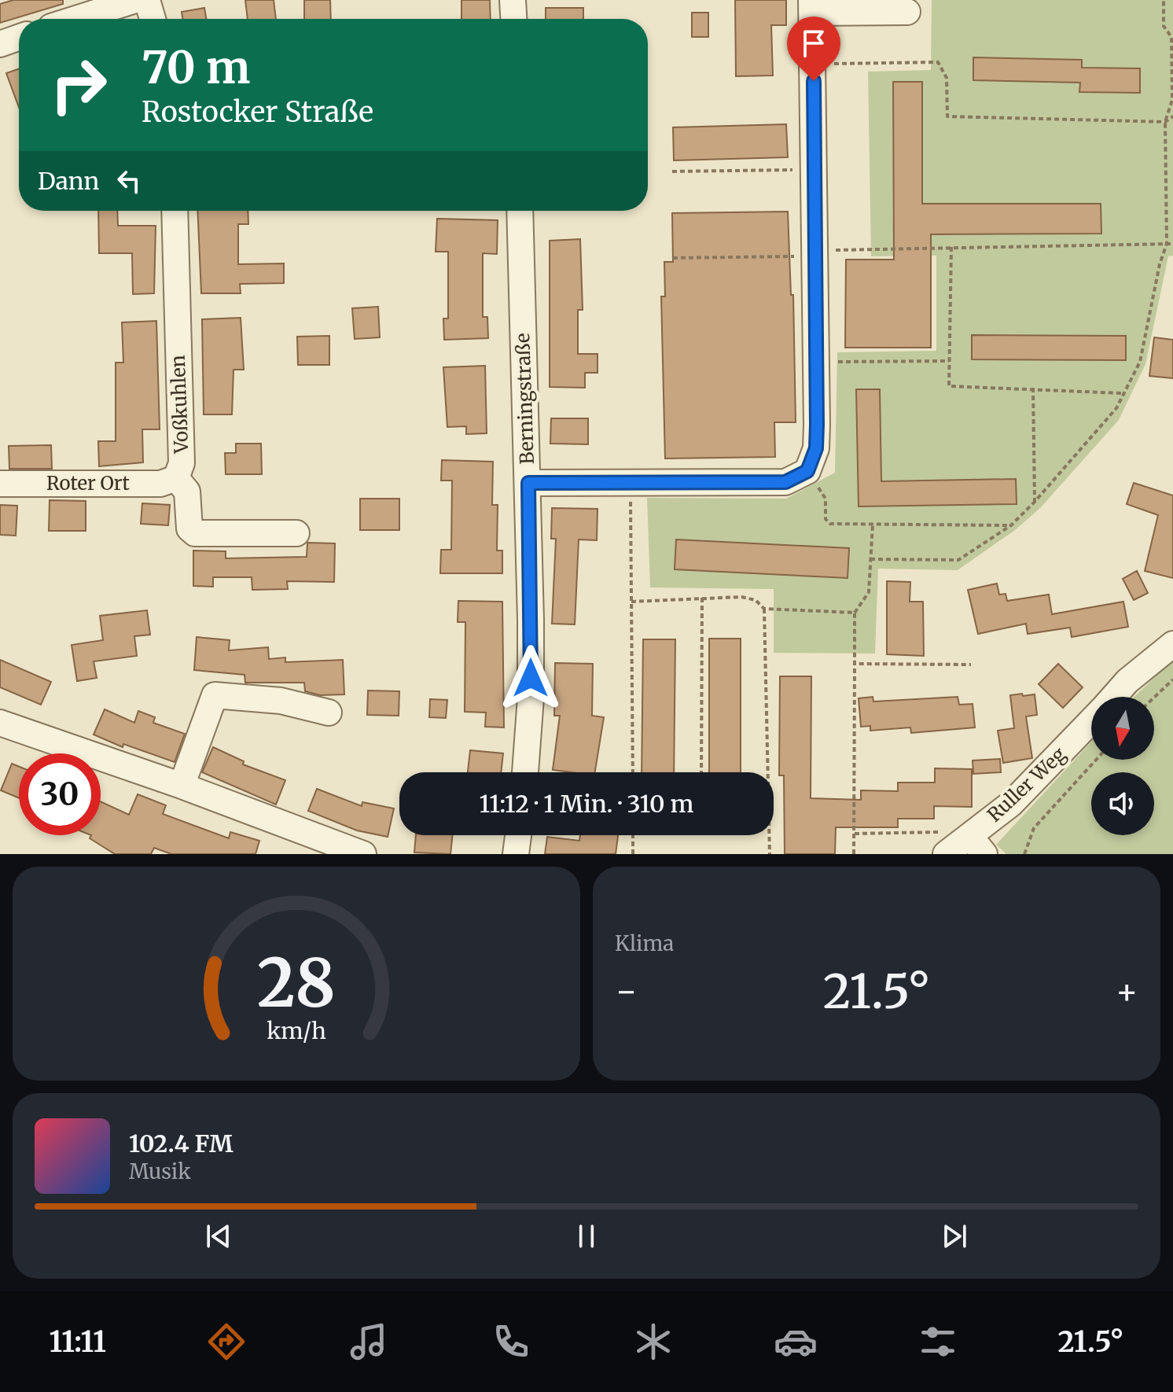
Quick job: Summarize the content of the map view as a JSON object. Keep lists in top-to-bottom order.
{
  "streets": {
    "street": [
      "Berningstraße",
      "Voßkuhlen",
      "Roter Ort",
      "Ruller Weg"
    ]
  },
  "crossings": [
    ["Voßkuhlen", "Roter Ort"]
  ],
  "north": "bottom",
  "page": {
    "turn": ["70 m", "Rostocker Straße"],
    "then": "Dann",
    "limit": "30",
    "trip": "11:12 · 1 Min. · 310 m",
    "tile": "Klima",
    "heat": ["−", "21.5°", "+"],
    "song": ["102.4 FM", "Musik"],
    "tabs": ["11:11", "21.5°"],
    "gauge": ["28", "km/h"]
  }
}
